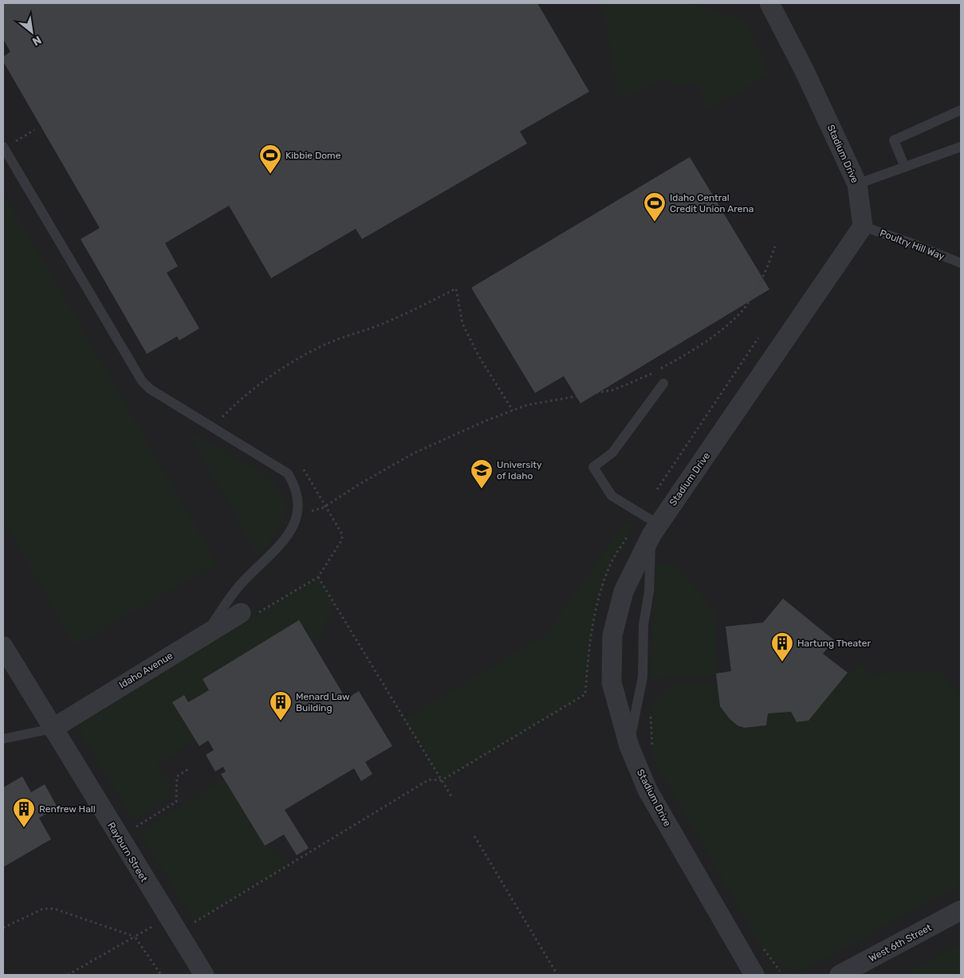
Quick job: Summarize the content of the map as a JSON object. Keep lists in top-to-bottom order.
{
  "streets": {
    "street": [
      "Stadium Drive",
      "Idaho Avenue",
      "Rayburn Street",
      "West 6th Street"
    ],
    "lane": ["Poultry Hill Way"]
  },
  "crossings": [
    ["Stadium Drive", "Poultry Hill Way"],
    ["Idaho Avenue", "Rayburn Street"]
  ],
  "places": {
    "sports": ["Kibbie Dome", "Idaho Central Credit Union Arena"],
    "school or university": ["University of Idaho"],
    "building": ["Hartung Theater", "Menard Law Building", "Renfrew Hall"]
  },
  "north": "bottom right"
}
